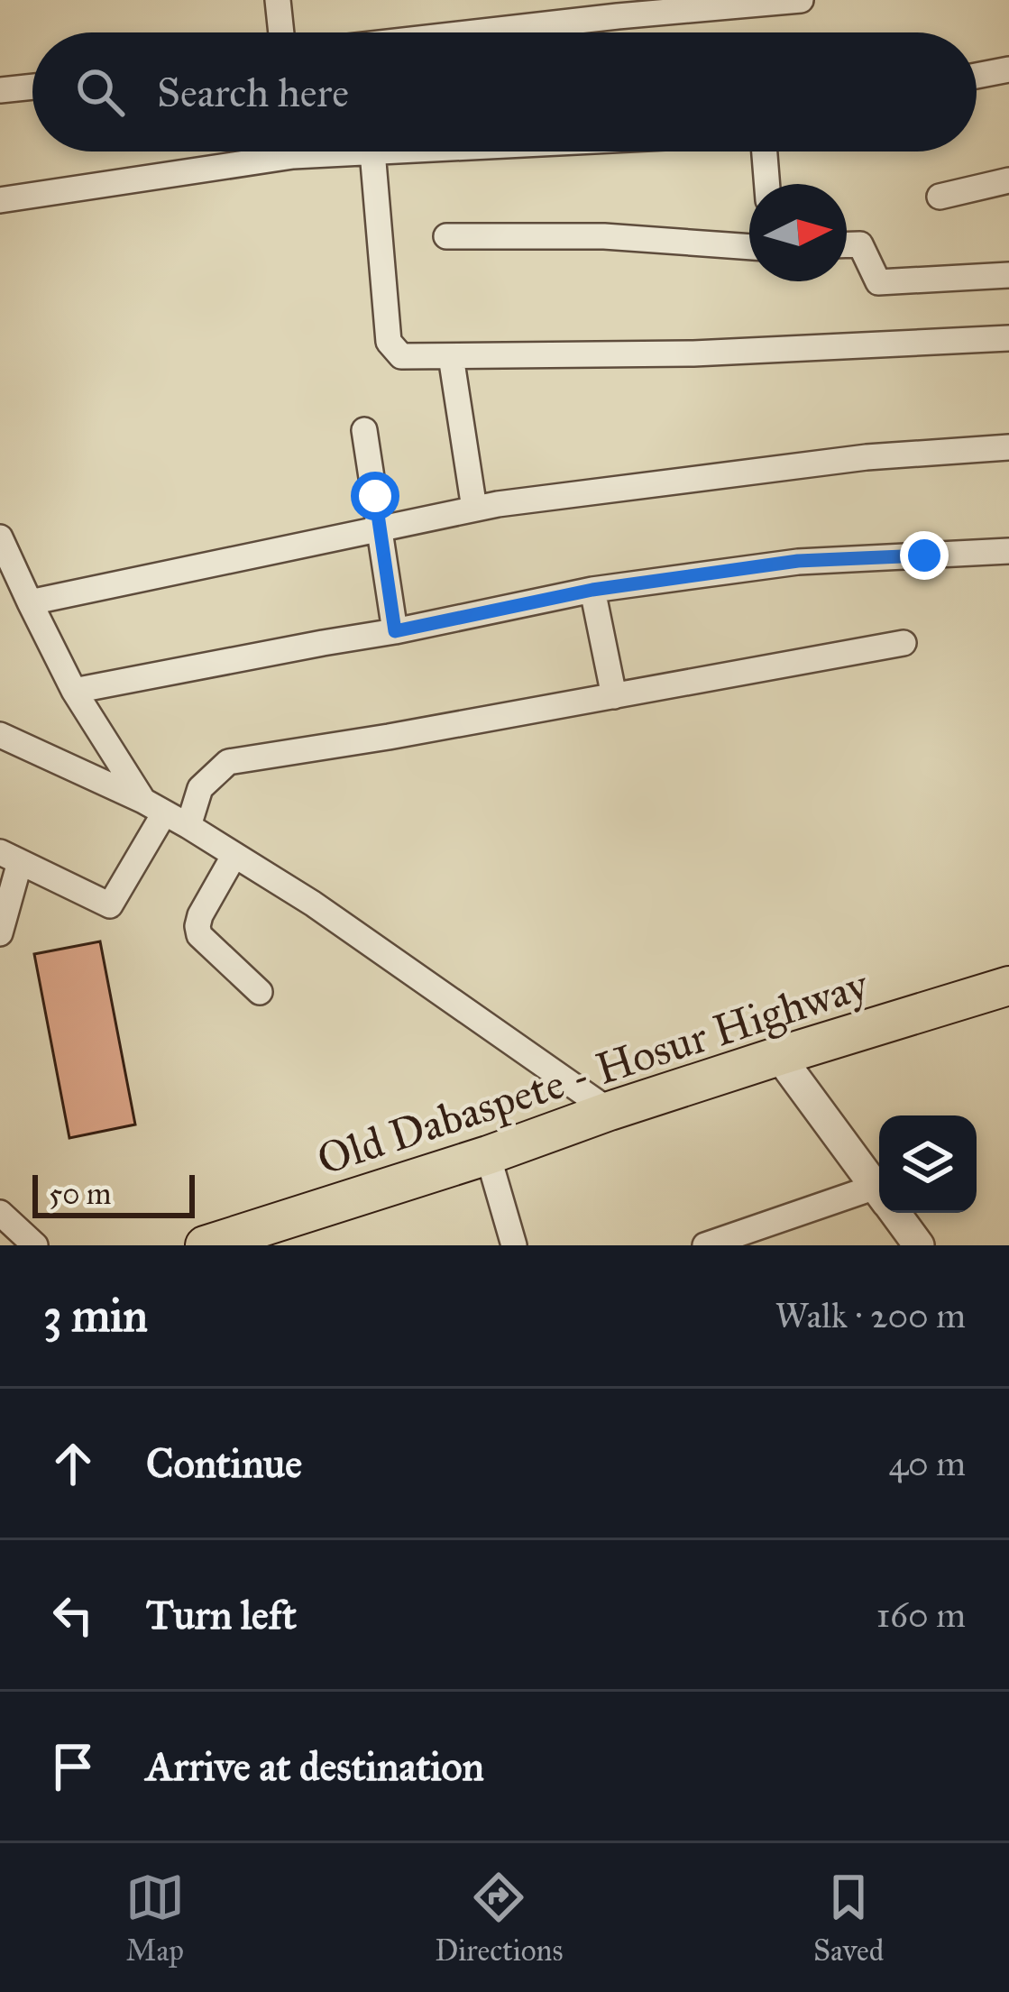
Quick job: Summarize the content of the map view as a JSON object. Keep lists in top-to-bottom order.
{
  "streets": {
    "main road": ["Old Dabaspete - Hosur Highway"]
  },
  "scale_bar": "50 m",
  "north": "right",
  "page": {
    "search": "Search here",
    "scale": "50 m",
    "heading": ["3 min", "Walk · 200 m"],
    "list": [
      ["Continue", "40 m"],
      ["Turn left", "160 m"],
      "Arrive at destination"
    ],
    "nav": ["Map", "Directions", "Saved"]
  }
}
